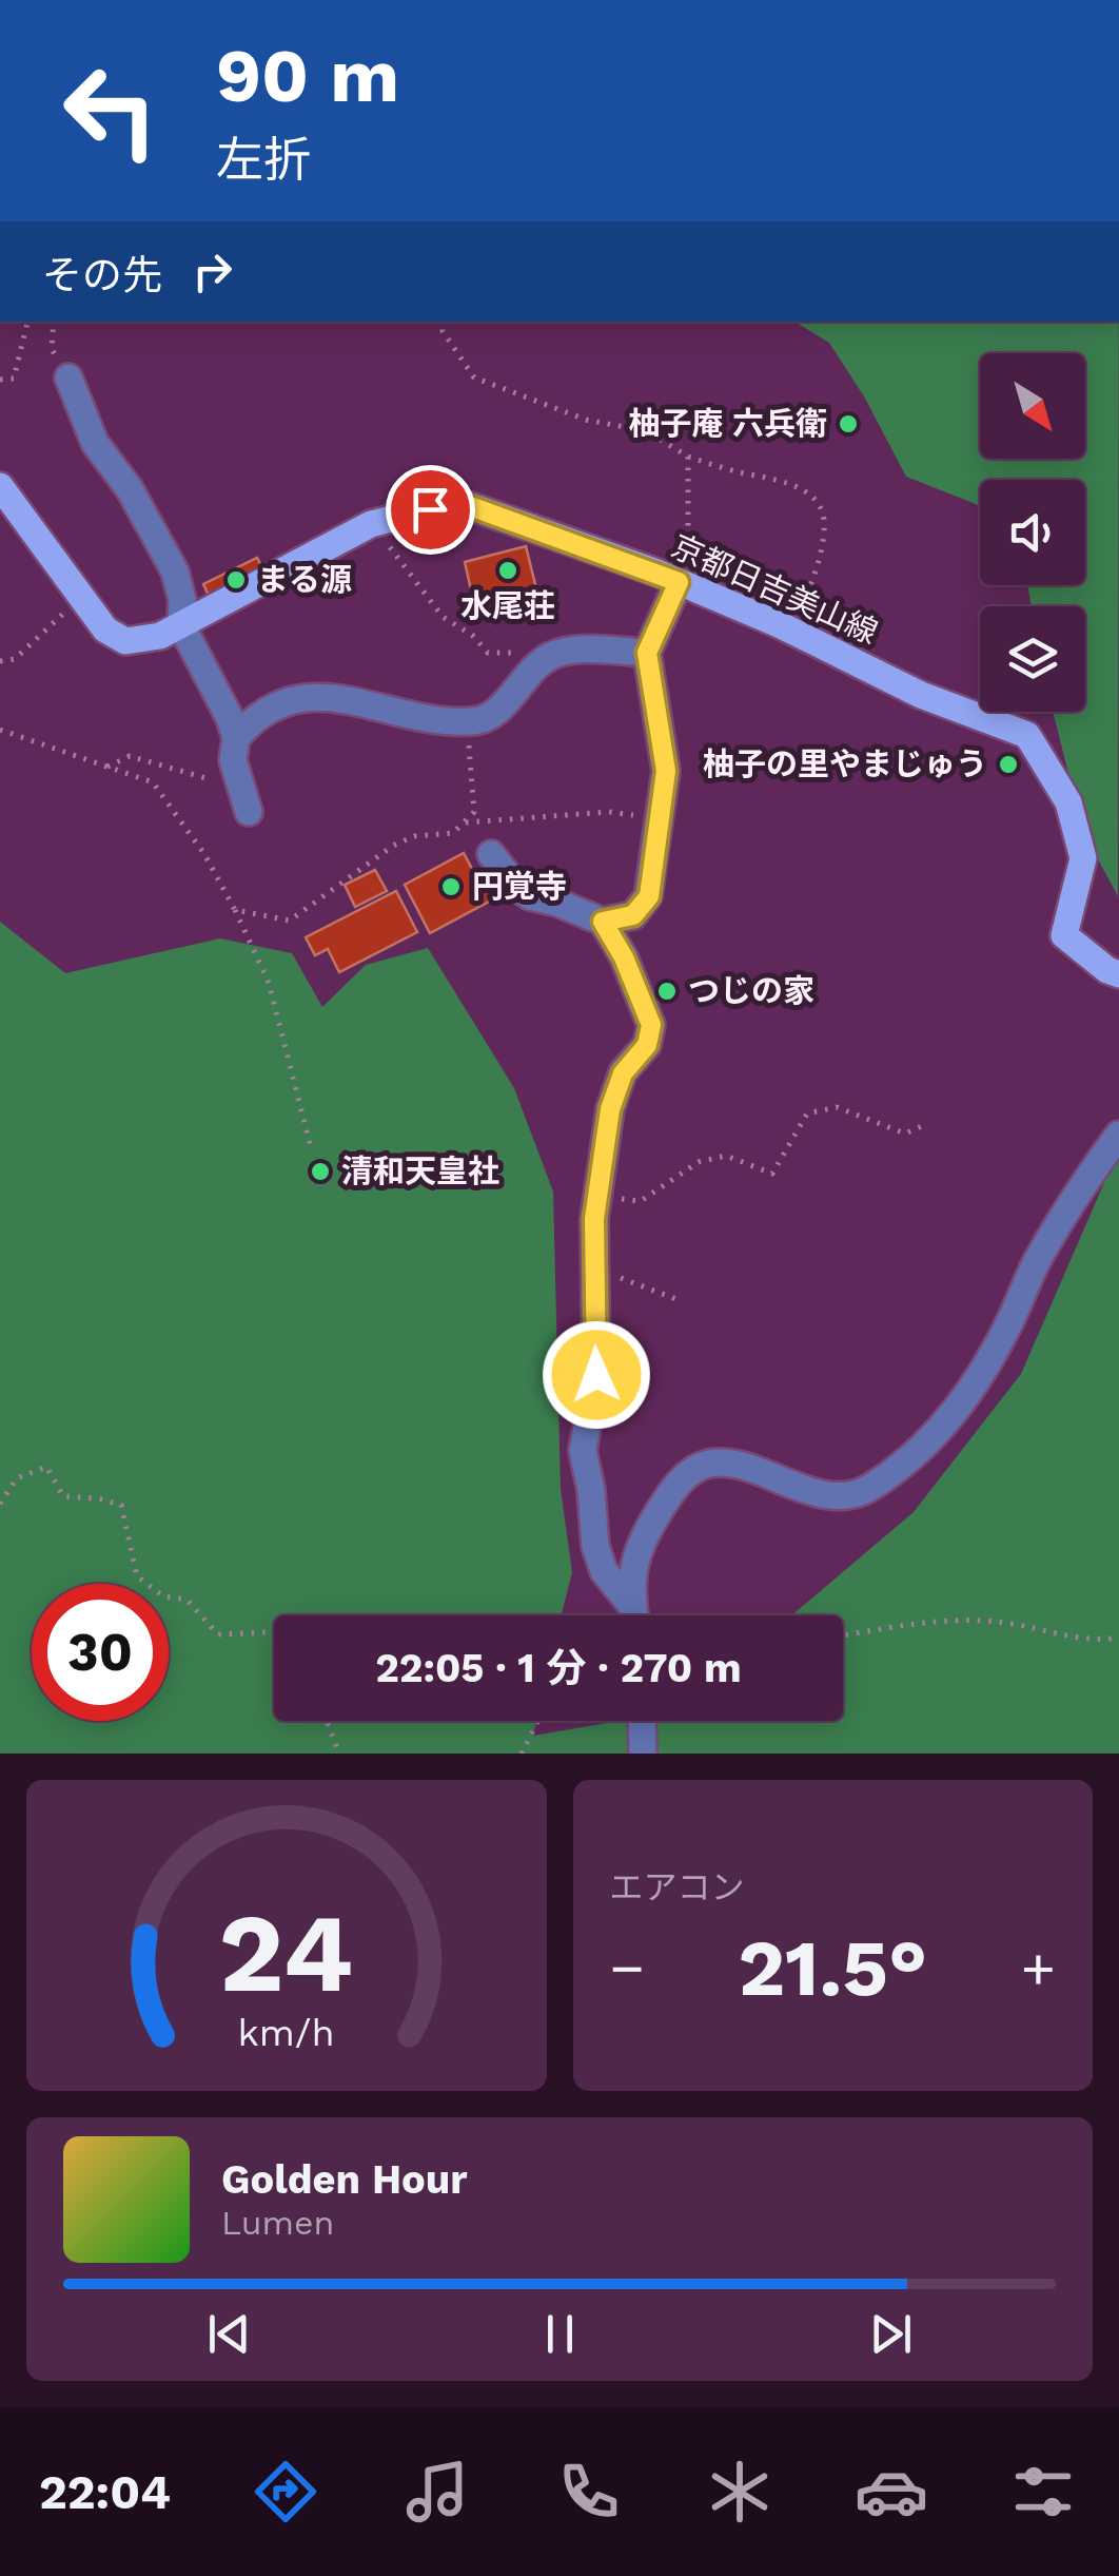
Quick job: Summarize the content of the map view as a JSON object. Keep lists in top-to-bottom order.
{
  "streets": {
    "main road": ["京都日吉美山線"]
  },
  "places": [
    "柚子庵 六兵衛",
    "水尾荘",
    "まる源",
    "柚子の里やまじゅう",
    "円覚寺",
    "つじの家",
    "清和天皇社"
  ],
  "north": "bottom right",
  "page": {
    "turn": ["90 m", "左折"],
    "then": "その先",
    "limit": "30",
    "trip": "22:05 · 1 分 · 270 m",
    "tile": "エアコン",
    "heat": ["−", "21.5°", "+"],
    "song": ["Golden Hour", "Lumen"],
    "tabs": "22:04",
    "gauge": ["24", "km/h"]
  }
}
